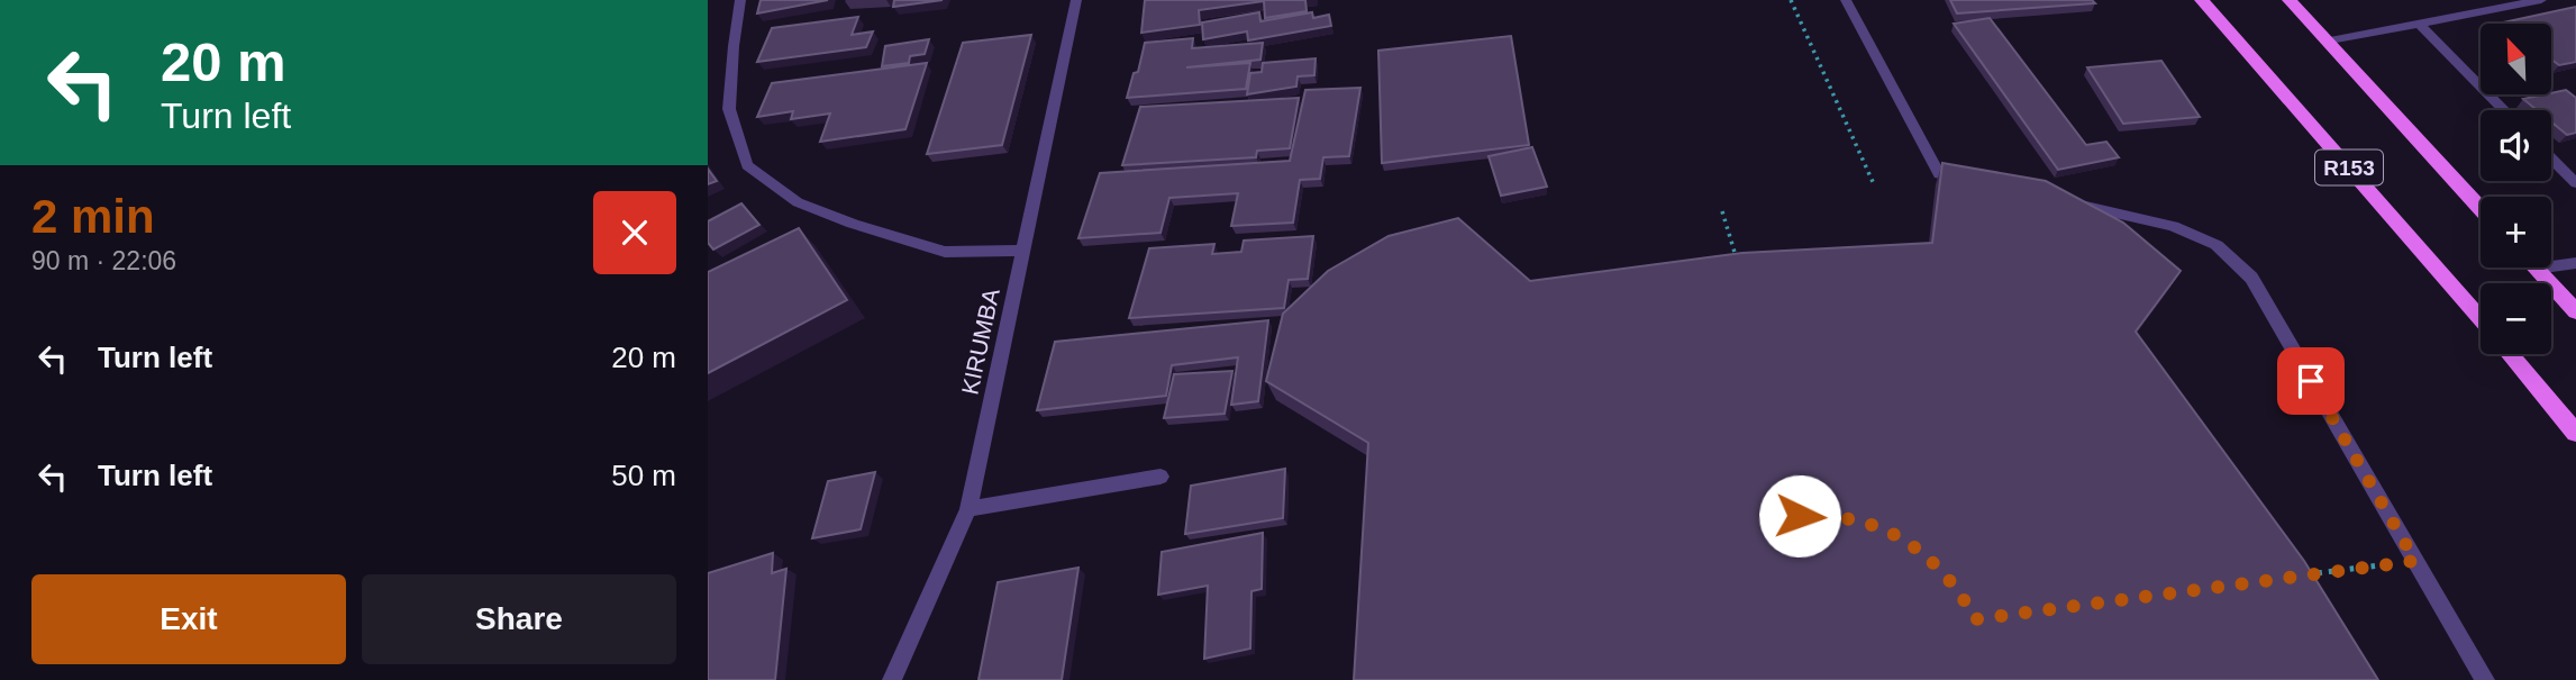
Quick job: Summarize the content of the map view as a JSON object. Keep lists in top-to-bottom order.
{
  "streets": {
    "main road": ["R153"],
    "street": ["KIRUMBA"]
  },
  "north": "top left",
  "page": {
    "turn": ["20 m", "Turn left"],
    "map_buttons": ["+", "−"],
    "heading": ["2 min", "90 m · 22:06"],
    "list": [
      {
        "name": "Turn left",
        "value": "20 m"
      },
      {
        "name": "Turn left",
        "value": "50 m"
      }
    ],
    "buttons": ["Exit", "Share"]
  }
}
